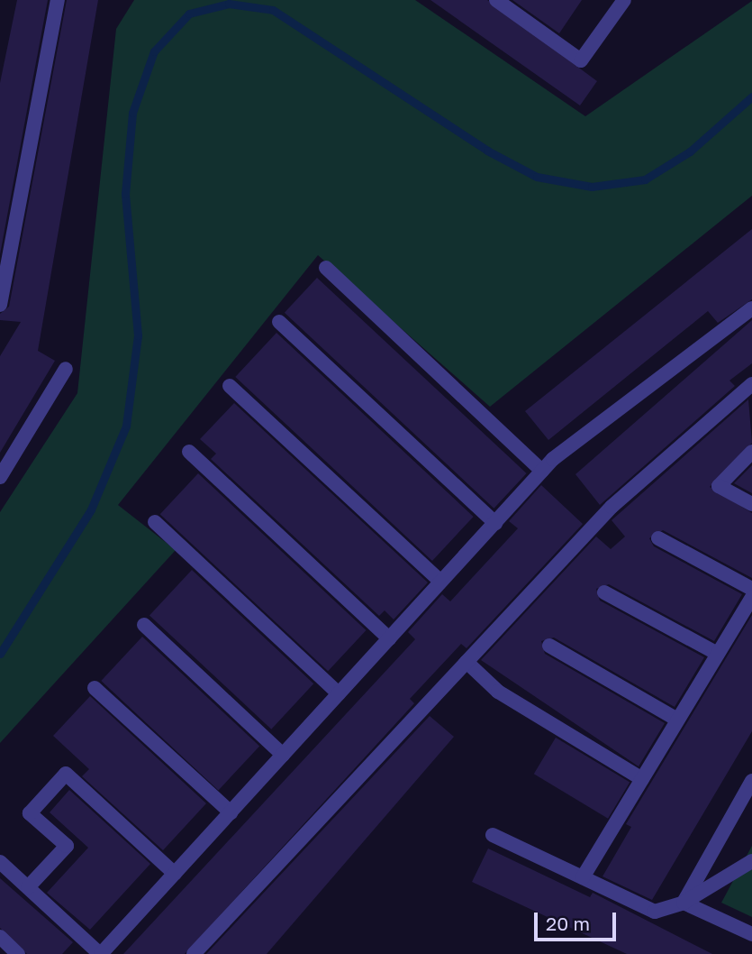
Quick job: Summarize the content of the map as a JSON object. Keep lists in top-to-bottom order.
{
  "scale_bar": "20 m"
}
